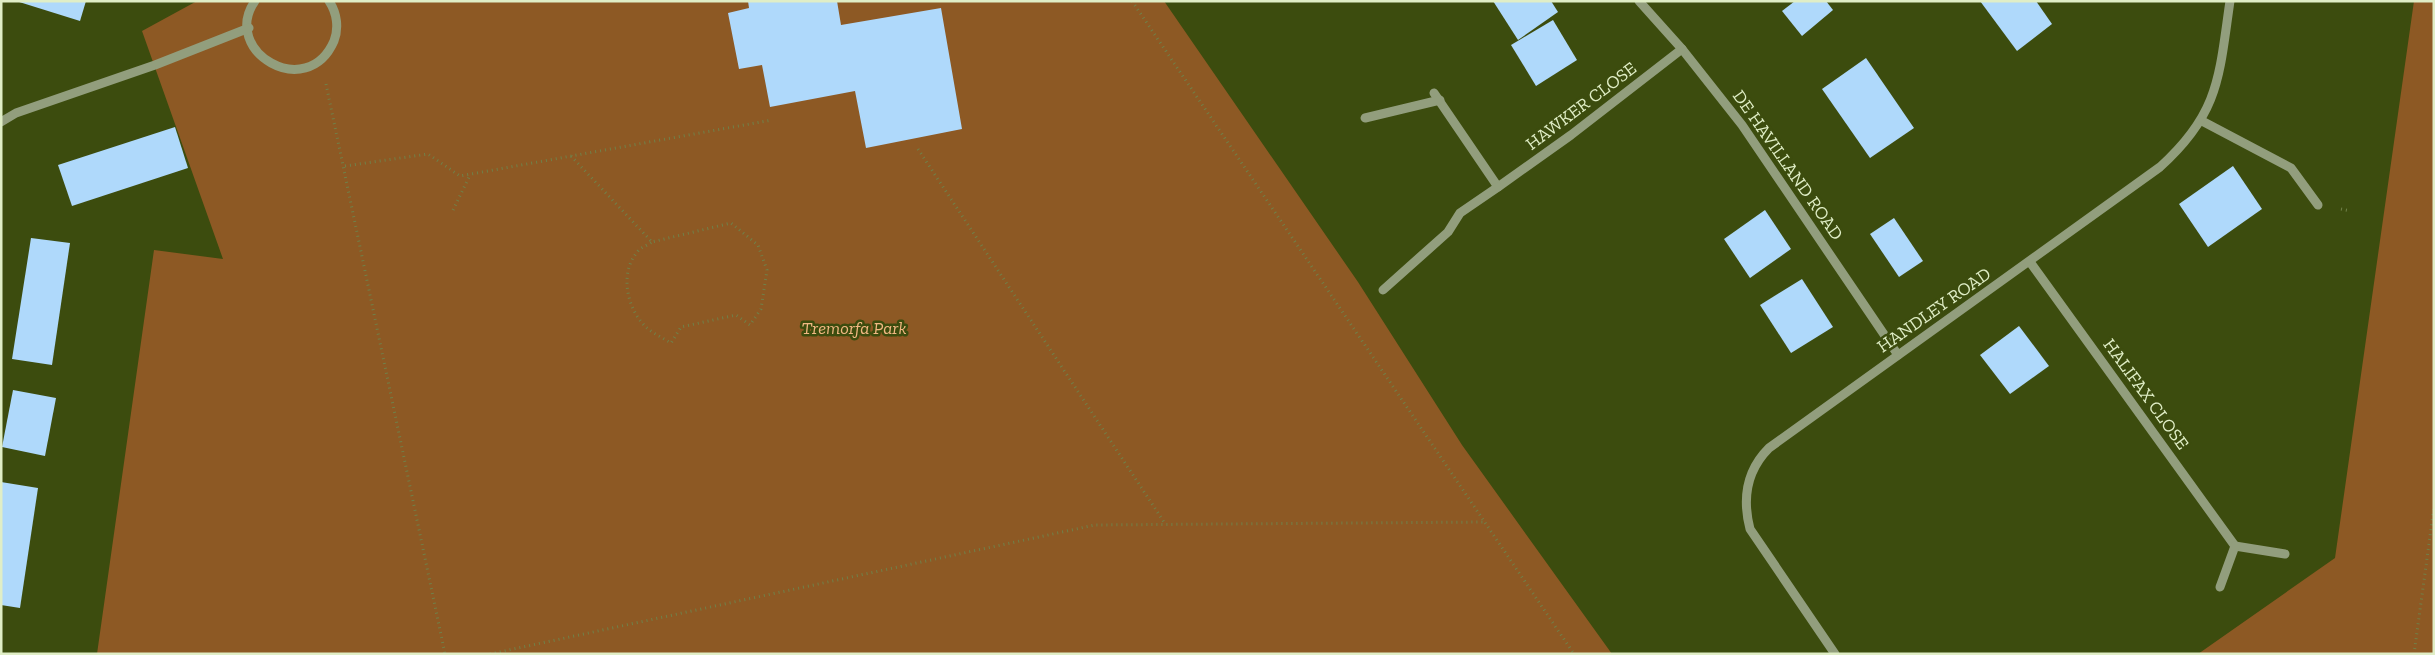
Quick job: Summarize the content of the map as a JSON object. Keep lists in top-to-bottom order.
{
  "streets": {
    "street": [
      "HAWKER CLOSE",
      "DE HAVILLAND ROAD",
      "HANDLEY ROAD",
      "HALIFAX CLOSE"
    ]
  },
  "crossings": [
    ["HAWKER CLOSE", "DE HAVILLAND ROAD"],
    ["DE HAVILLAND ROAD", "HANDLEY ROAD"],
    ["HANDLEY ROAD", "HALIFAX CLOSE"]
  ],
  "parks": ["Tremorfa Park"]
}
